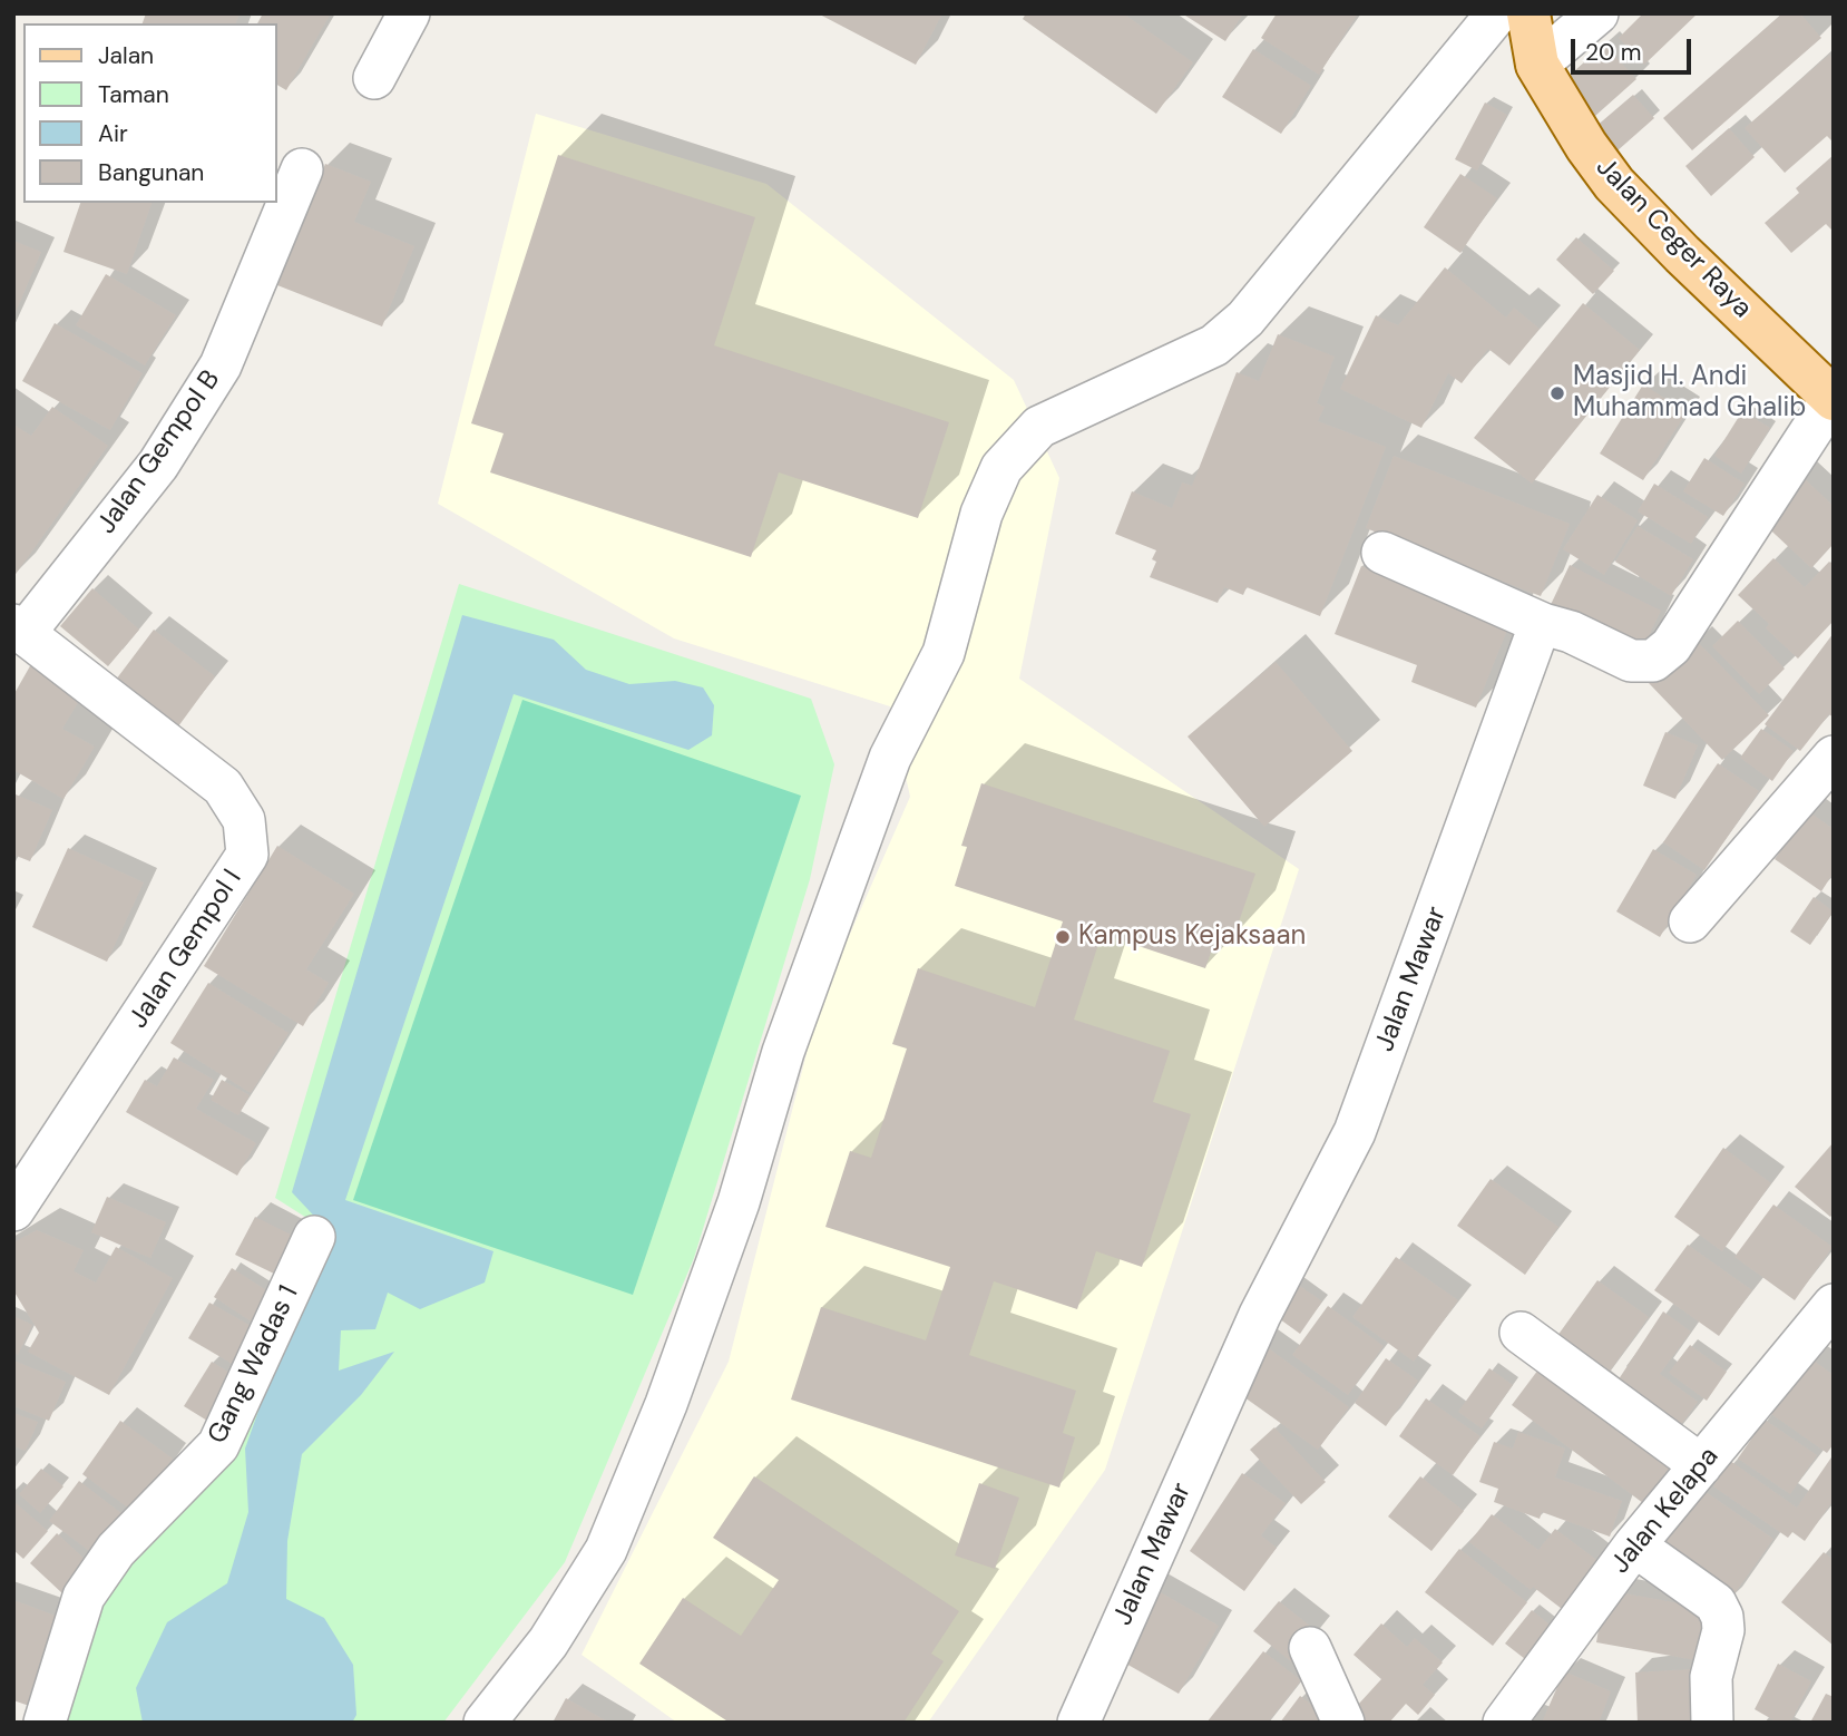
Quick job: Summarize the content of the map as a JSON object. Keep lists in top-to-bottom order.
{
  "streets": {
    "main road": ["Jalan Ceger Raya"],
    "street": [
      "Jalan Gempol B",
      "Jalan Gempol I",
      "Jalan Mawar",
      "Gang Wadas 1",
      "Jalan Kelapa"
    ]
  },
  "crossings": [
    ["Jalan Gempol B", "Jalan Gempol I"]
  ],
  "places": ["Masjid H. Andi Muhammad Ghalib", "Kampus Kejaksaan"],
  "legend": [
    "Jalan",
    "Taman",
    "Air",
    "Bangunan"
  ],
  "scale_bar": "20 m"
}
